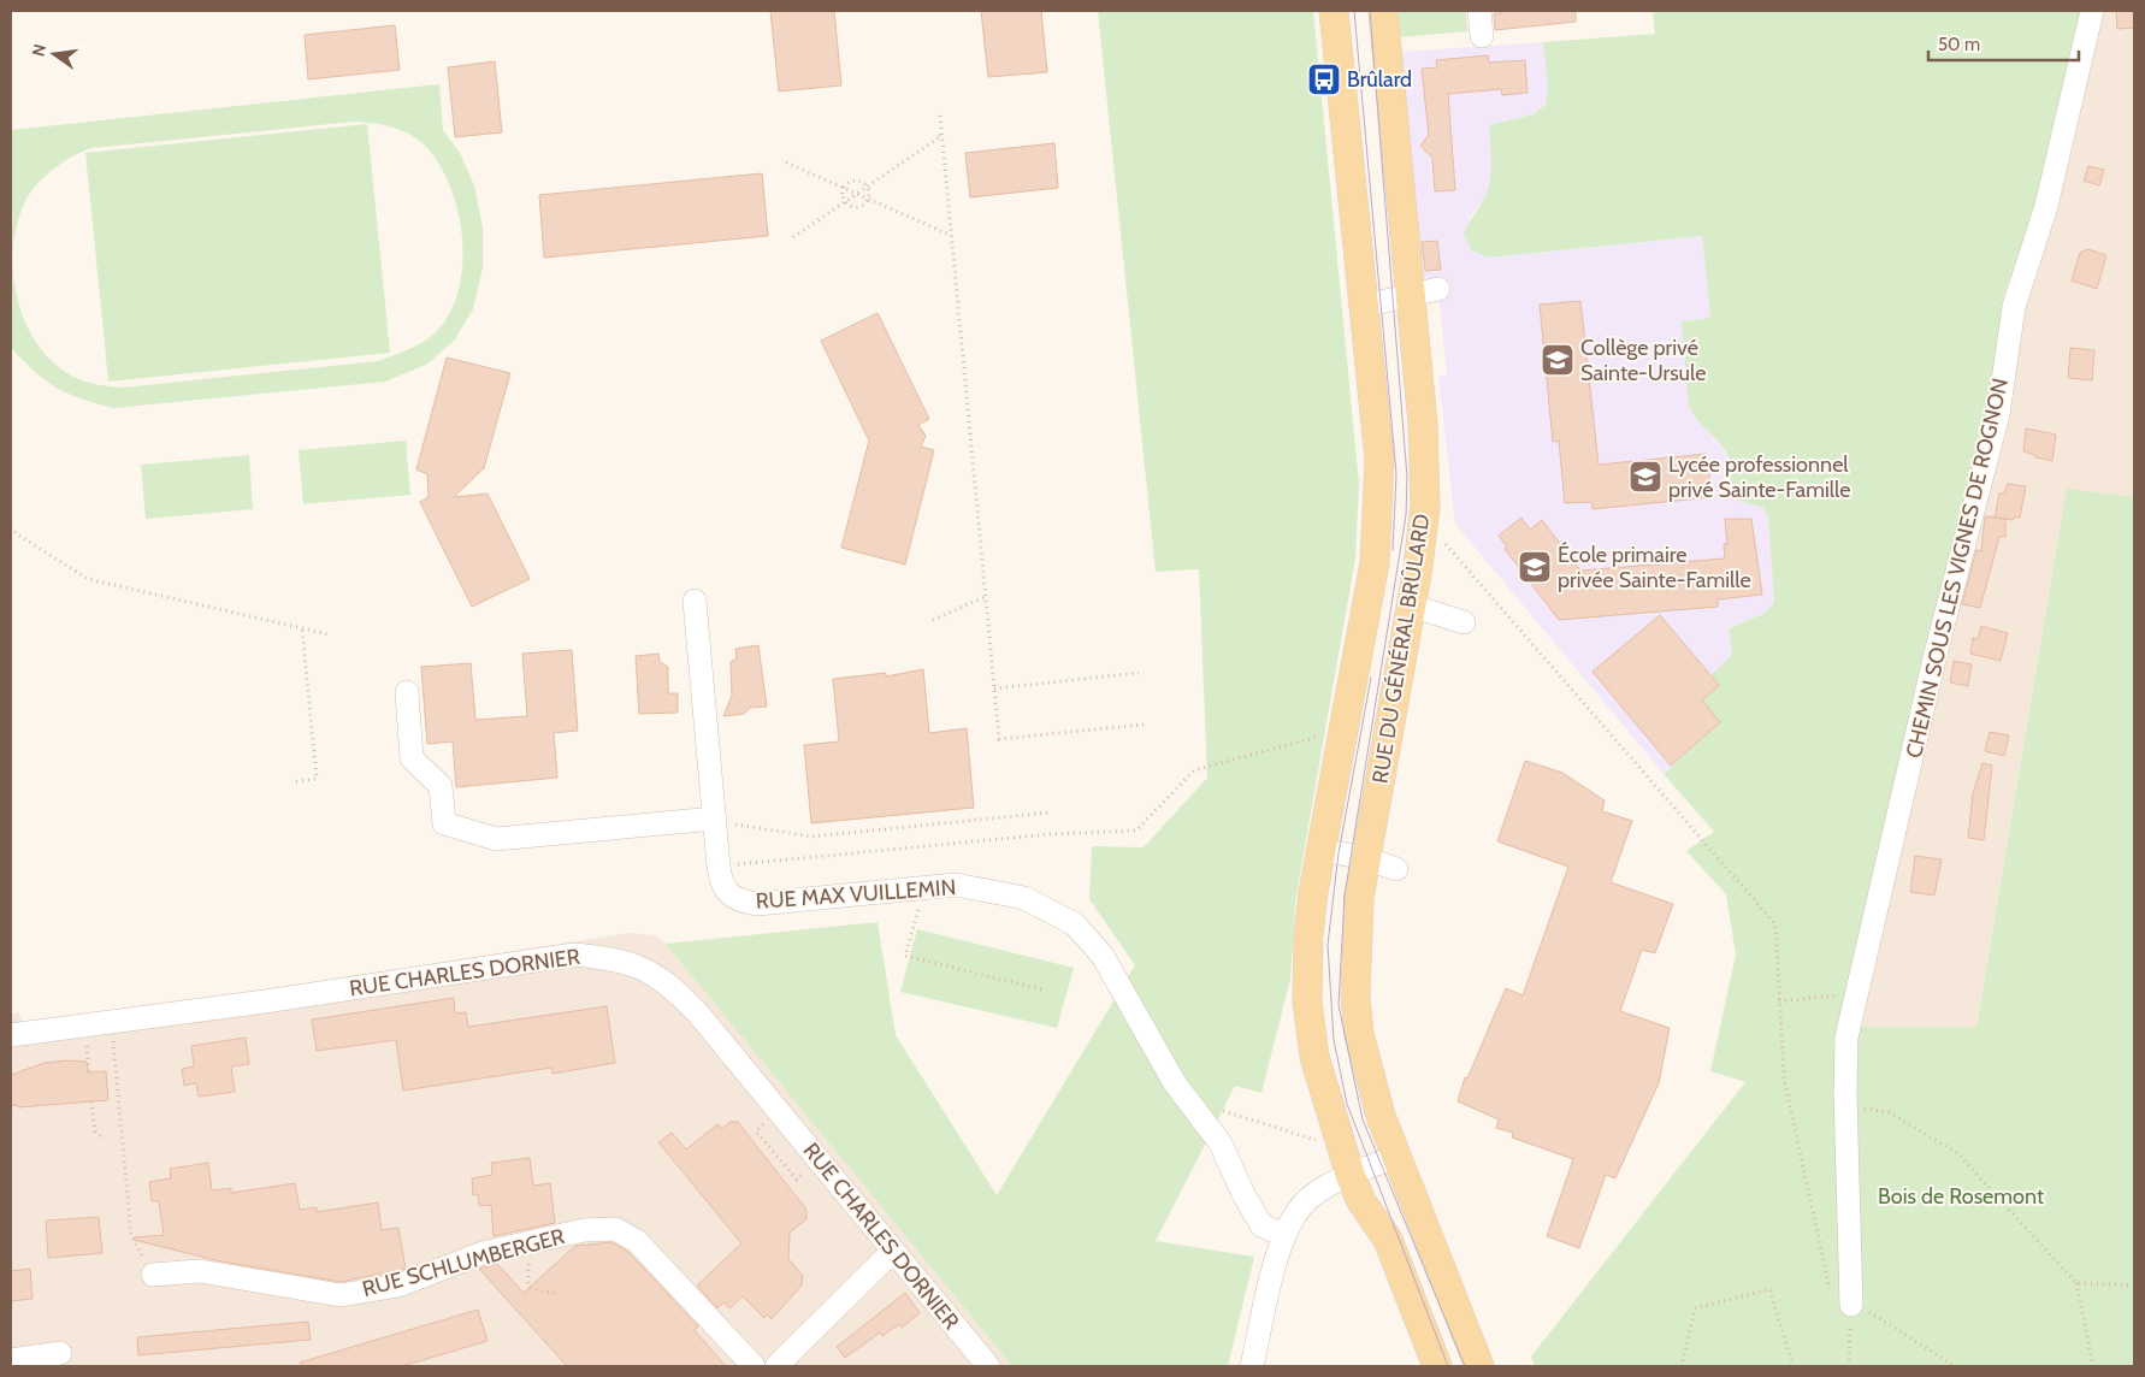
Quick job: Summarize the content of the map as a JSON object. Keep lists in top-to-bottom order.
{
  "streets": {
    "main road": ["RUE DU GÉNÉRAL BRÛLARD"],
    "street": [
      "CHEMIN SOUS LES VIGNES DE ROGNON",
      "RUE MAX VUILLEMIN",
      "RUE CHARLES DORNIER",
      "RUE SCHLUMBERGER"
    ]
  },
  "parks": ["Bois de Rosemont"],
  "places": {
    "bus stop": ["Brûlard"],
    "school or university": ["Collège privé Sainte-Ursule", "Lycée professionnel privé Sainte-Famille", "École primaire privée Sainte-Famille"]
  },
  "scale_bar": "50 m",
  "north": "left"
}
